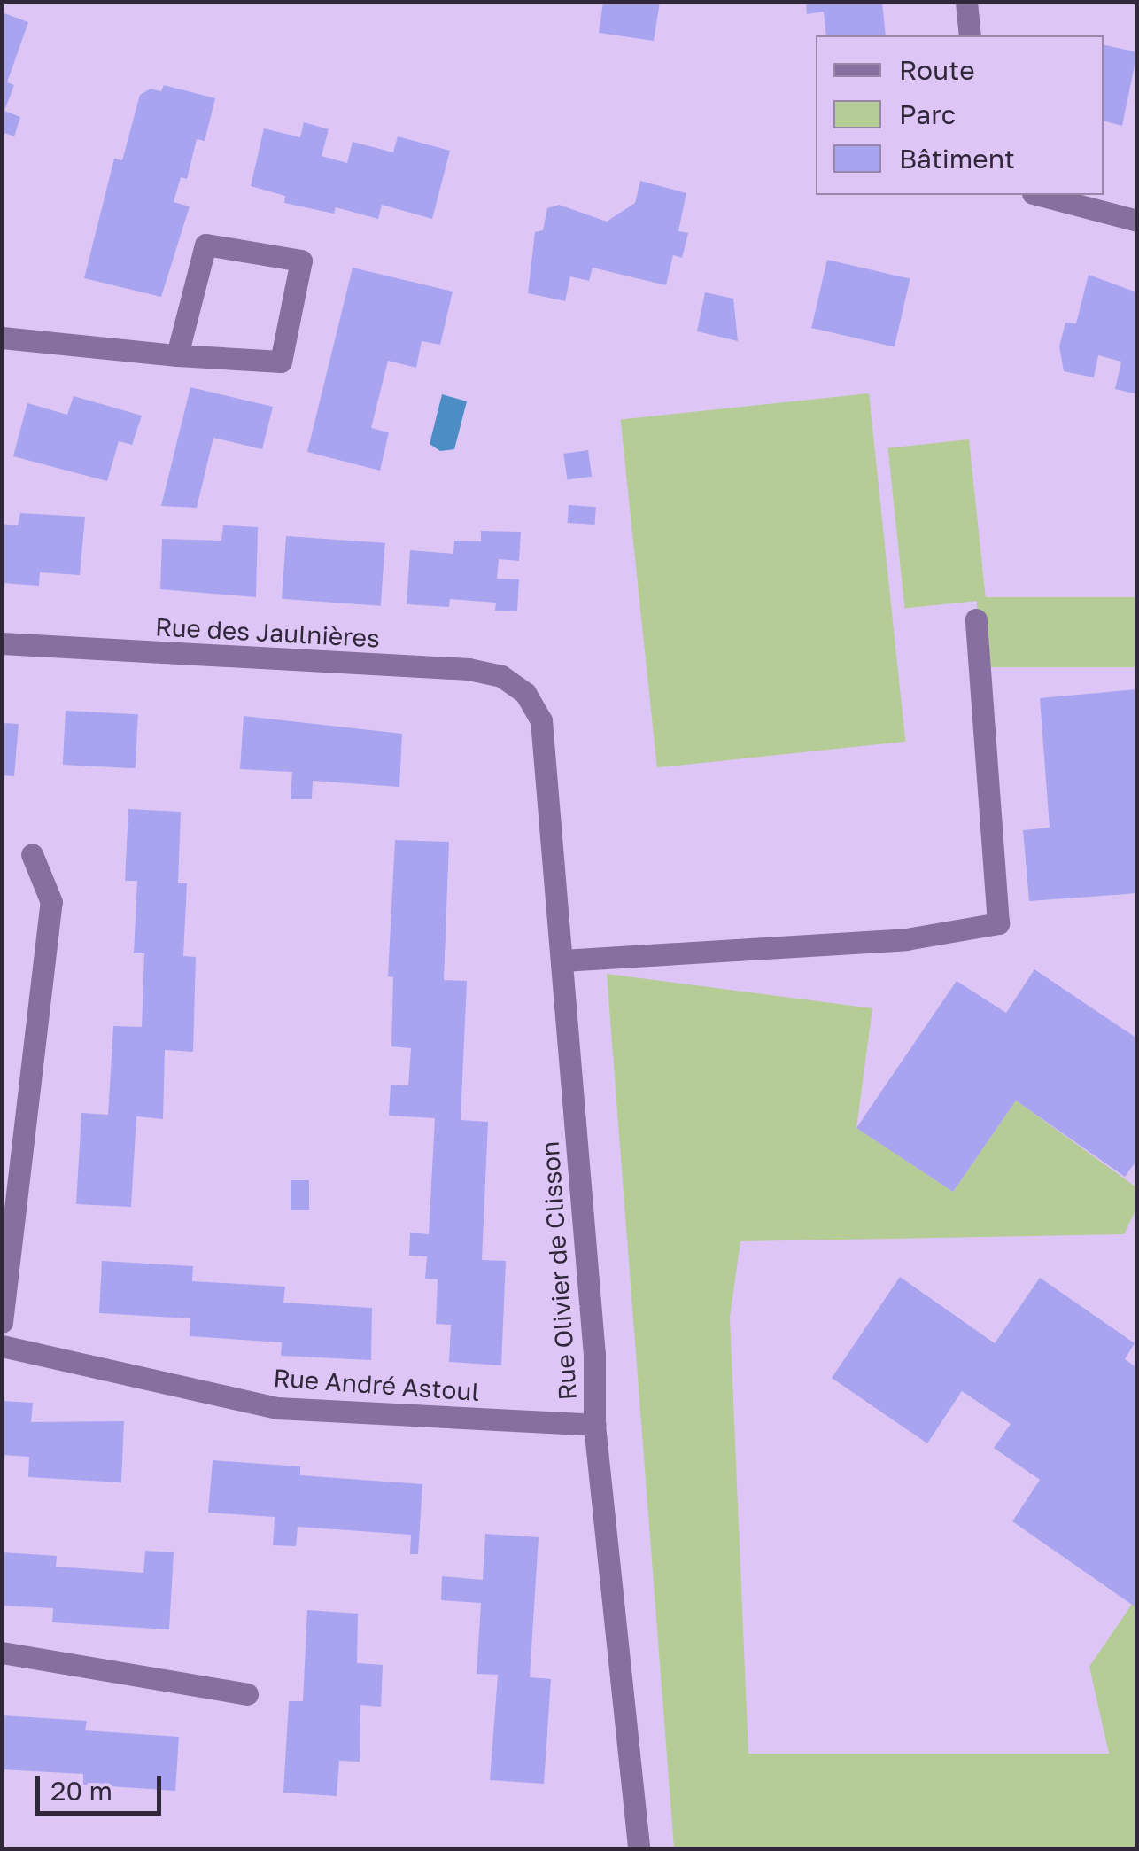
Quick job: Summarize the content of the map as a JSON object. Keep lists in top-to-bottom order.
{
  "streets": {
    "street": ["Rue des Jaulnières", "Rue Olivier de Clisson", "Rue André Astoul"]
  },
  "crossings": [
    ["Rue des Jaulnières", "Rue Olivier de Clisson"],
    ["Rue Olivier de Clisson", "Rue André Astoul"]
  ],
  "legend": ["Route", "Parc", "Bâtiment"],
  "scale_bar": "20 m"
}
